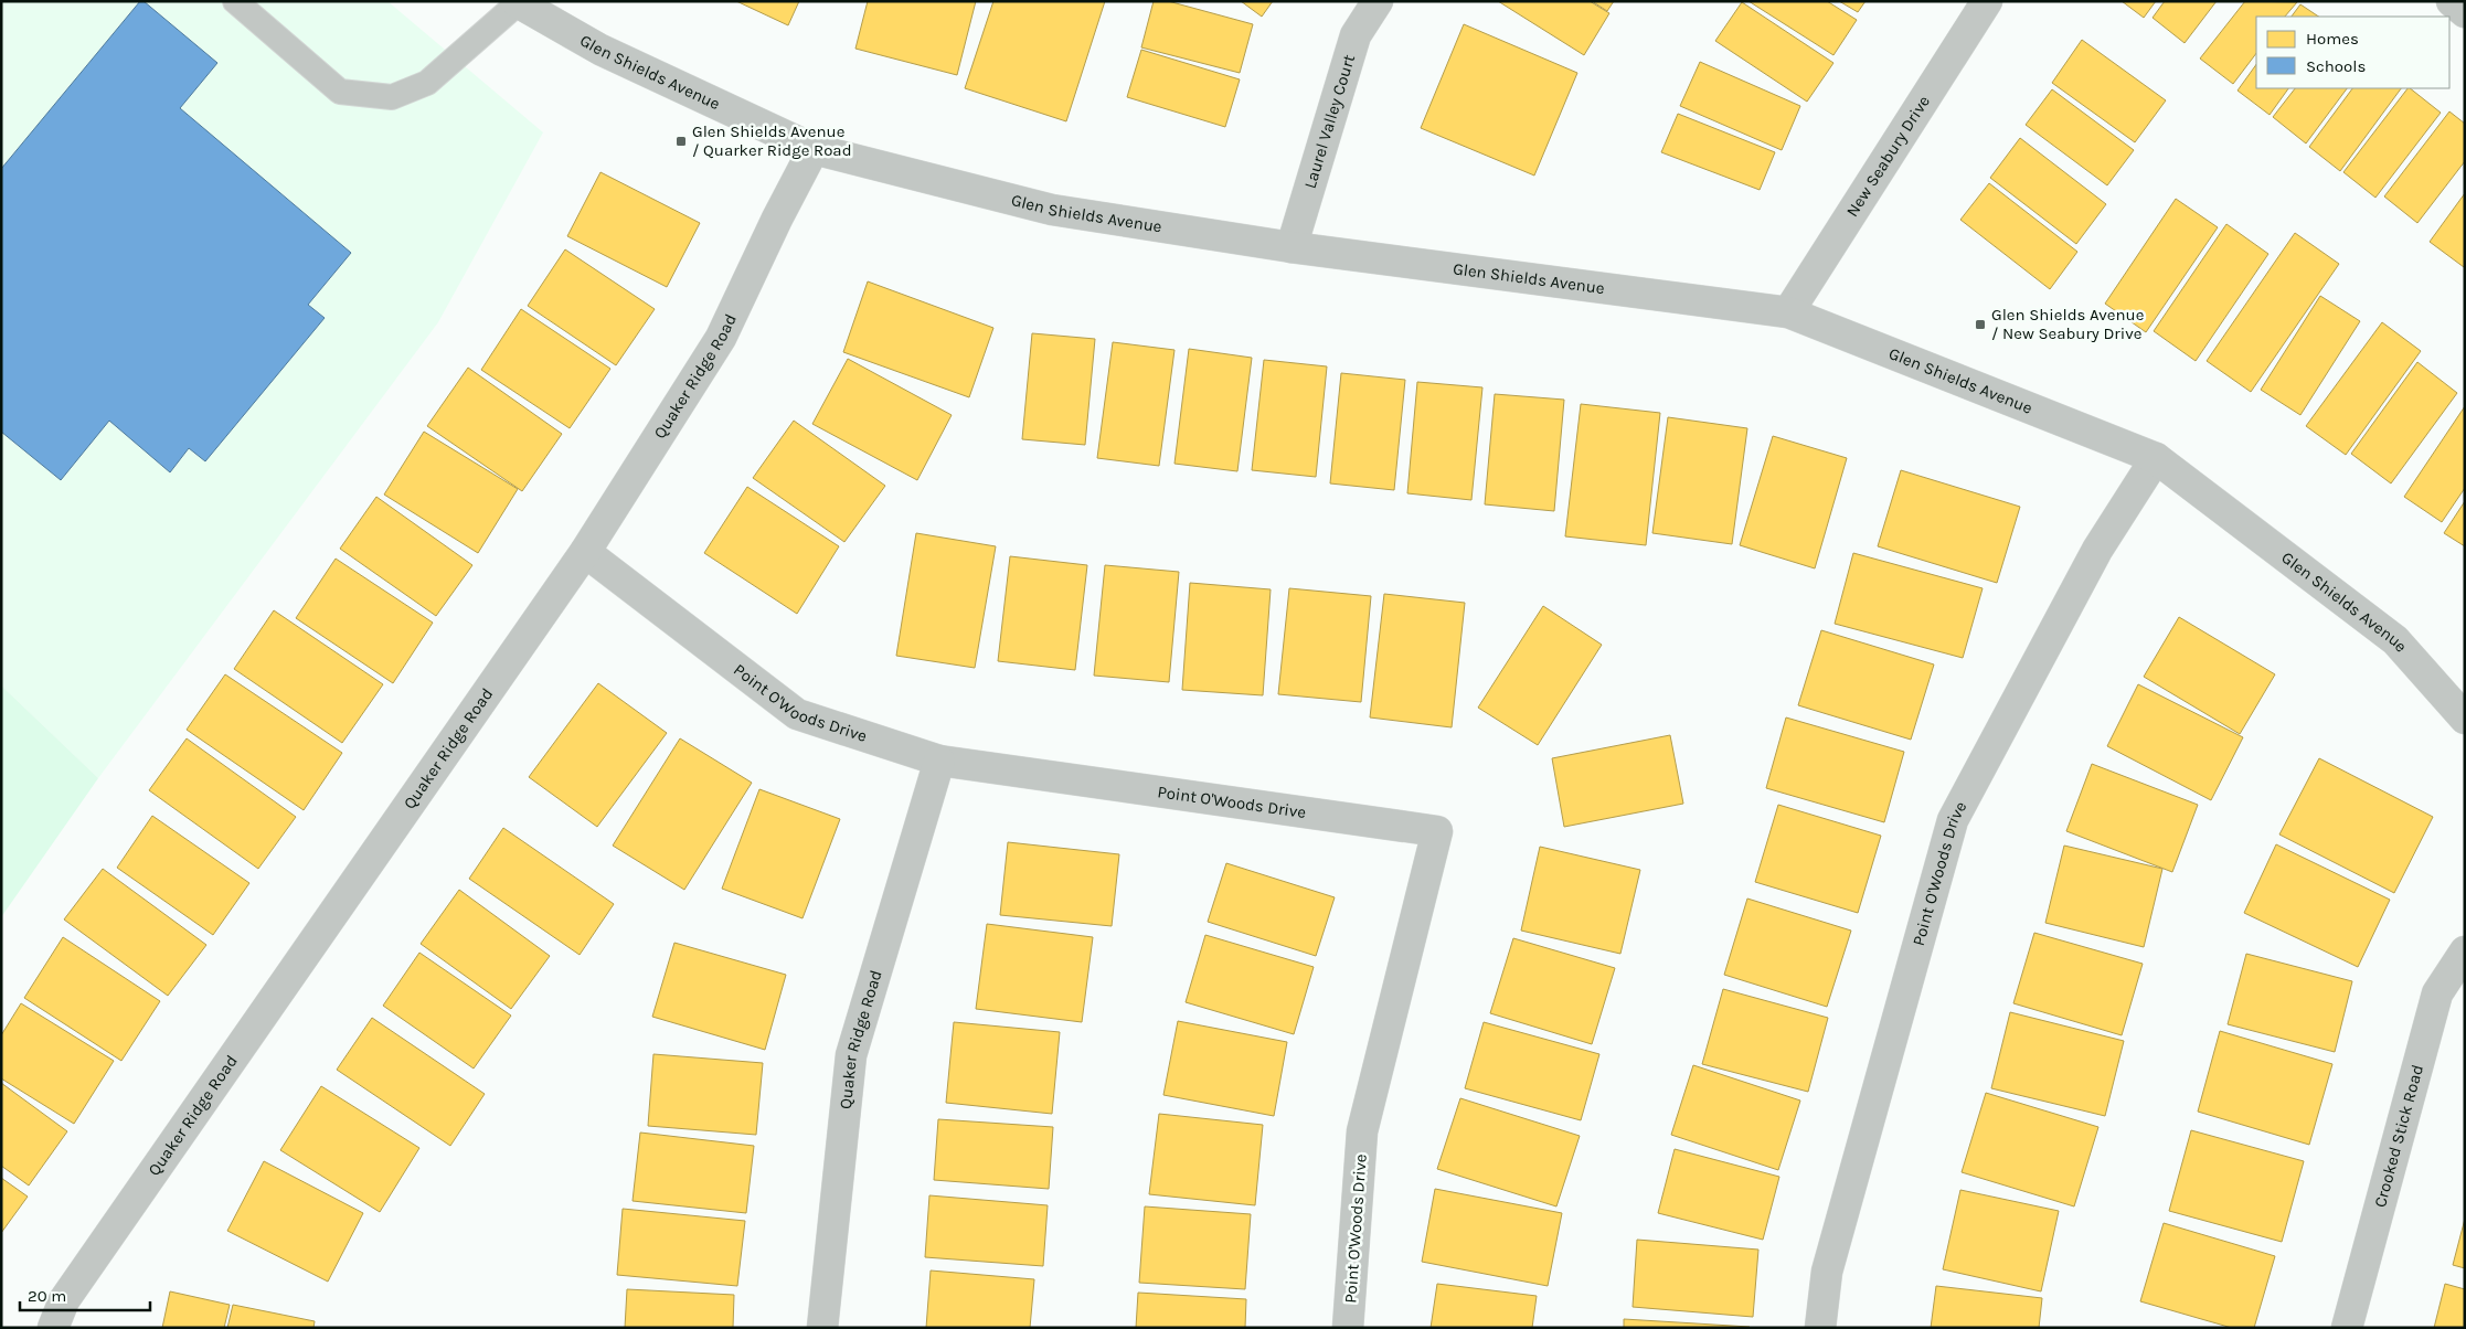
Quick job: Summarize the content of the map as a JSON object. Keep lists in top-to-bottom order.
{
  "streets": {
    "street": [
      "Glen Shields Avenue",
      "Laurel Valley Court",
      "New Seabury Drive",
      "Quaker Ridge Road",
      "Point O'Woods Drive",
      "Crooked Stick Road"
    ]
  },
  "crossings": [
    ["Glen Shields Avenue", "Laurel Valley Court"],
    ["Glen Shields Avenue", "New Seabury Drive"],
    ["Glen Shields Avenue", "Quaker Ridge Road"],
    ["Glen Shields Avenue", "Point O'Woods Drive"],
    ["Quaker Ridge Road", "Point O'Woods Drive"]
  ],
  "places": {
    "transit": ["Glen Shields Avenue / Quarker Ridge Road", "Glen Shields Avenue / New Seabury Drive"]
  },
  "legend": ["Homes", "Schools"],
  "scale_bar": "20 m"
}
